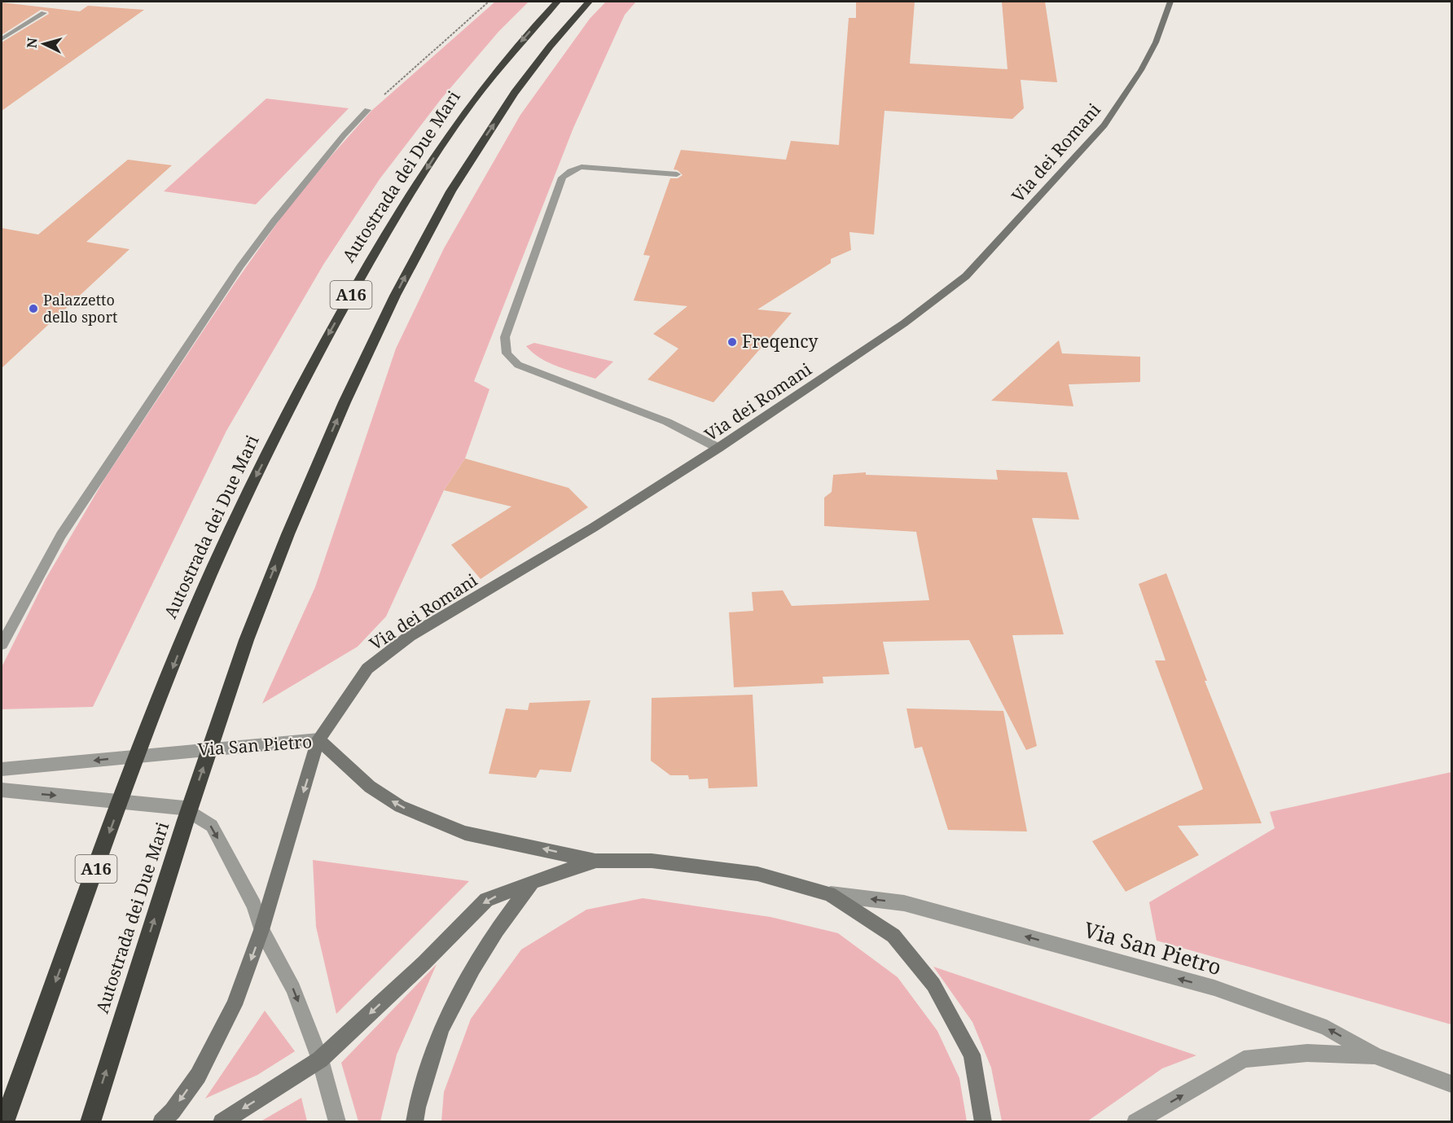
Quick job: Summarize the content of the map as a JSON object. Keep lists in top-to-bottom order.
{
  "streets": {
    "highway": ["Autostrada dei Due Mari", "A16"],
    "main road": ["Via dei Romani", "Via San Pietro"]
  },
  "crossings": [
    ["Via dei Romani", "Via San Pietro"]
  ],
  "one_way": ["Via San Pietro"],
  "places": ["Palazzetto dello sport", "Freqency"],
  "north": "left"
}
